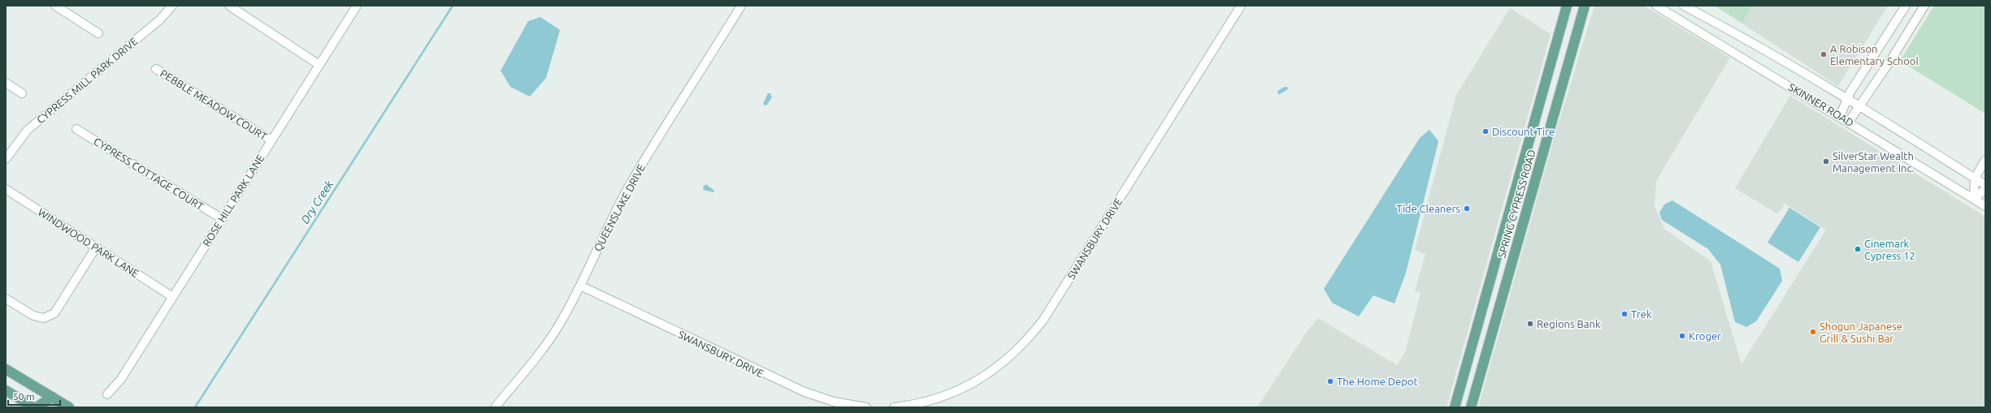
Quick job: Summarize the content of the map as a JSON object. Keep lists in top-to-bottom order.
{
  "streets": {
    "main road": ["SPRING CYPRESS ROAD"],
    "street": [
      "CYPRESS MILL PARK DRIVE",
      "PEBBLE MEADOW COURT",
      "SKINNER ROAD",
      "CYPRESS COTTAGE COURT",
      "ROSE HILL PARK LANE",
      "QUEENSLAKE DRIVE",
      "SWANSBURY DRIVE",
      "WINDWOOD PARK LANE"
    ]
  },
  "crossings": [
    ["PEBBLE MEADOW COURT", "ROSE HILL PARK LANE"],
    ["CYPRESS COTTAGE COURT", "ROSE HILL PARK LANE"],
    ["ROSE HILL PARK LANE", "WINDWOOD PARK LANE"],
    ["QUEENSLAKE DRIVE", "SWANSBURY DRIVE"]
  ],
  "water": ["Dry Creek"],
  "places": [
    "A Robison Elementary School",
    "Discount Tire",
    "SilverStar Wealth Management Inc.",
    "Tide Cleaners",
    "Cinemark Cypress 12",
    "Trek",
    "Regions Bank",
    "Shogun Japanese Grill & Sushi Bar",
    "Kroger",
    "The Home Depot"
  ],
  "scale_bar": "50 m"
}
